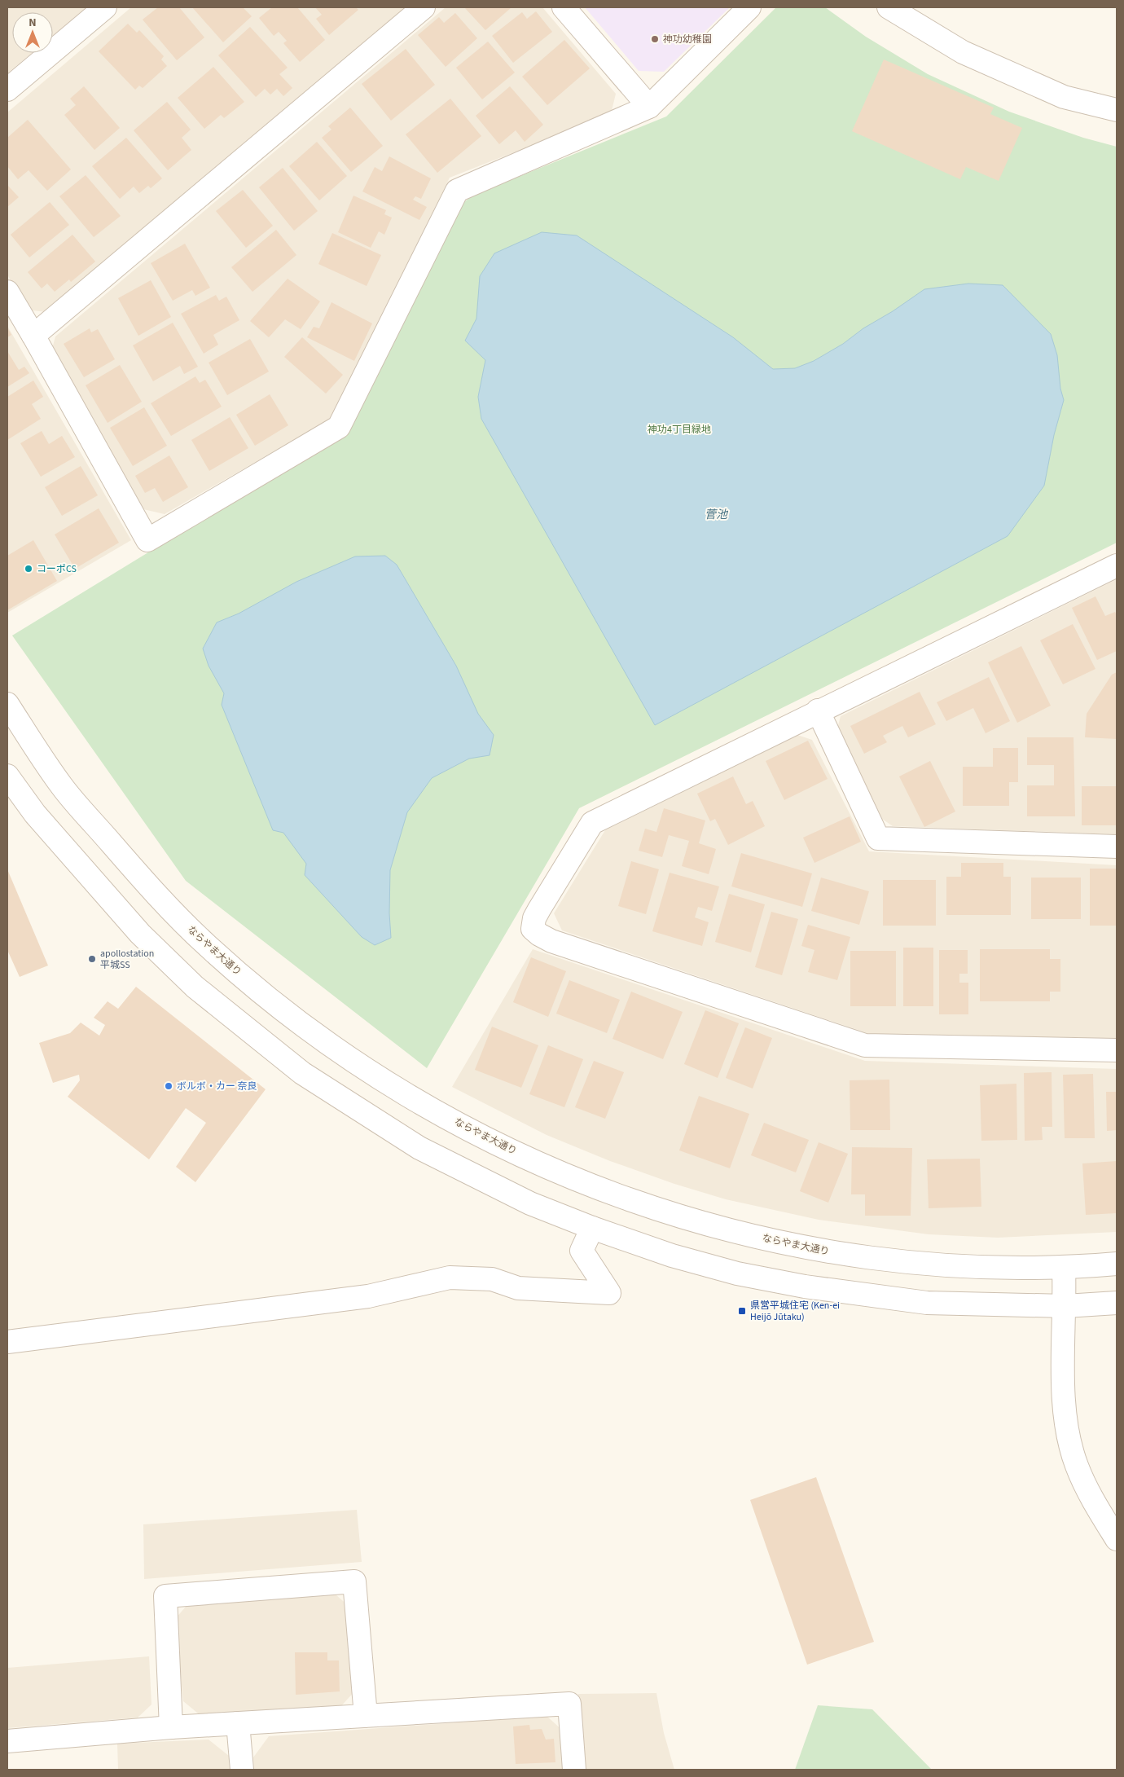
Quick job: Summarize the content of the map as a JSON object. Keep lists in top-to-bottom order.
{
  "streets": {
    "street": ["ならやま大通り"]
  },
  "water": ["菅池"],
  "parks": ["神功4丁目緑地"],
  "places": {
    "other": [
      "神功幼稚園",
      "コーポCS",
      "apollostation 平城SS",
      "ボルボ・カー 奈良"
    ],
    "transit": ["県営平城住宅 (Ken-ei Heijō Jūtaku)"]
  },
  "north": "top"
}
